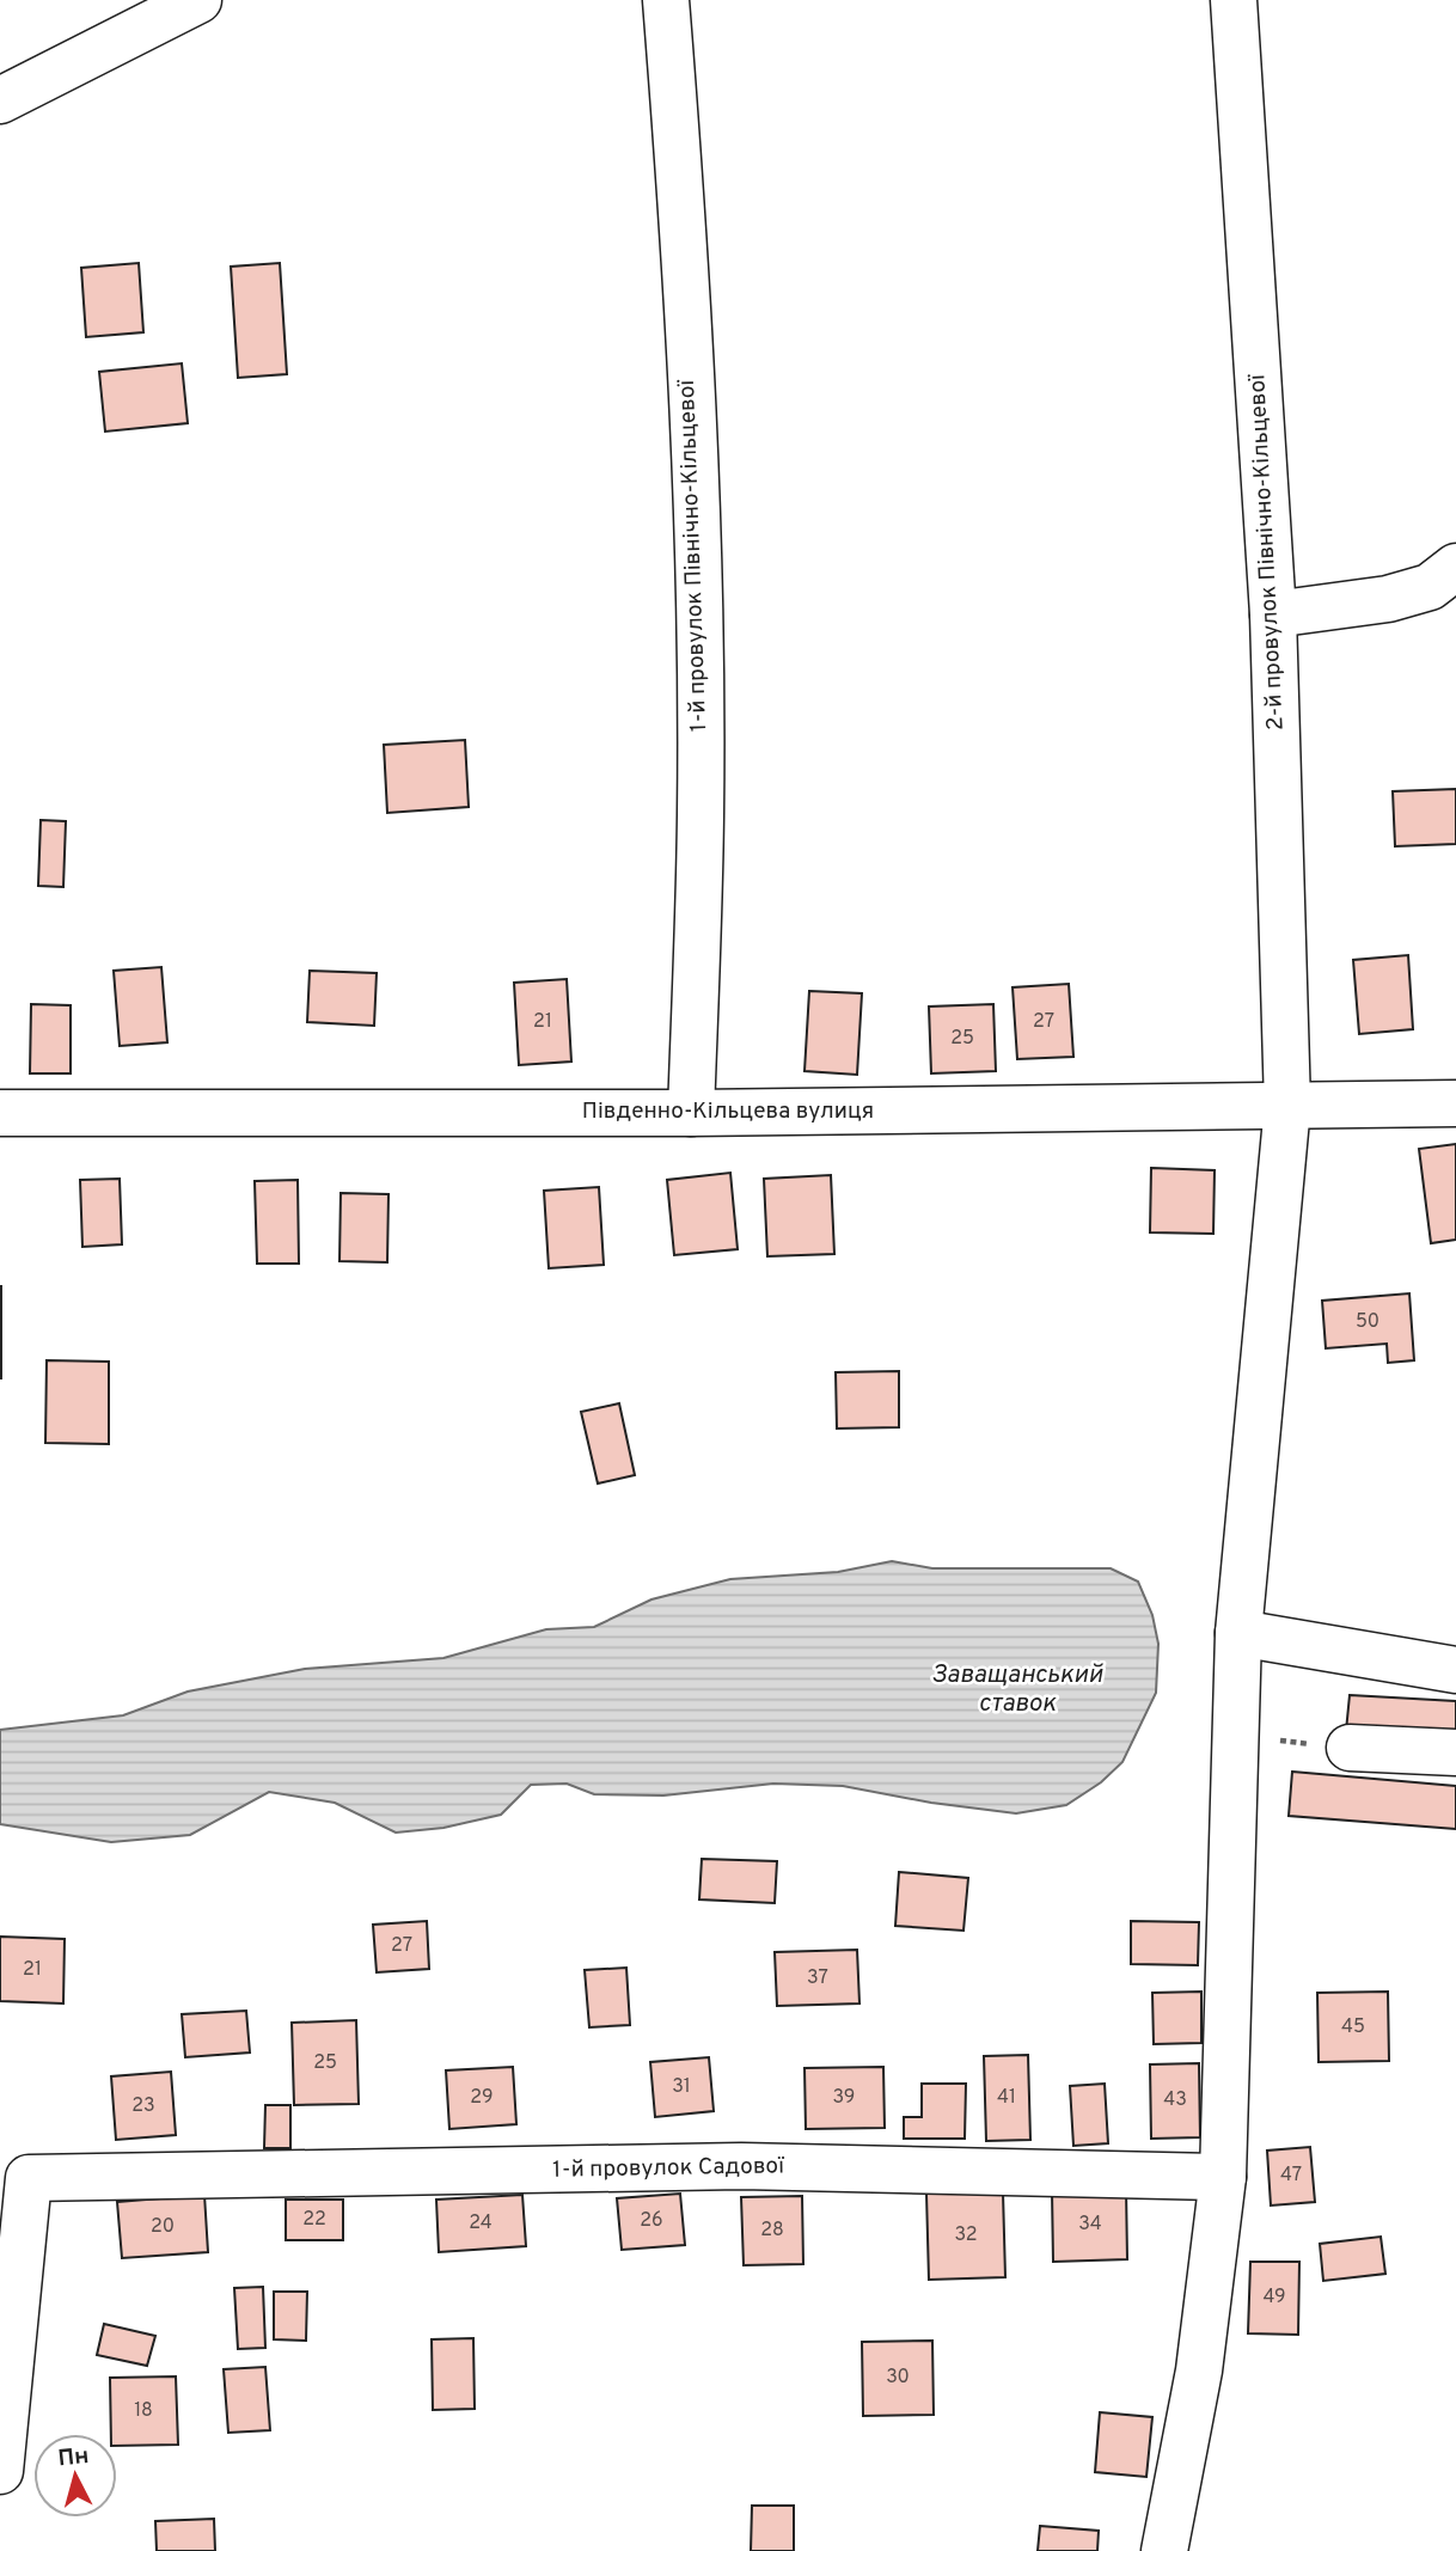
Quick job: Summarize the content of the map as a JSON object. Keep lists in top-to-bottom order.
{
  "streets": {
    "street": [
      "2-й провулок Північно-Кільцевої",
      "1-й провулок Північно-Кільцевої",
      "Південно-Кільцева вулиця",
      "1-й провулок Садової"
    ]
  },
  "crossings": [
    ["2-й провулок Північно-Кільцевої", "Південно-Кільцева вулиця"],
    ["2-й провулок Північно-Кільцевої", "1-й провулок Садової"],
    ["1-й провулок Північно-Кільцевої", "Південно-Кільцева вулиця"]
  ],
  "water": ["Заващанський ставок"],
  "house_numbers": [
    "21",
    "27",
    "25",
    "50",
    "27",
    "21",
    "37",
    "45",
    "25",
    "31",
    "29",
    "39",
    "41",
    "43",
    "23",
    "47",
    "22",
    "26",
    "24",
    "34",
    "20",
    "28",
    "32",
    "49",
    "30",
    "18"
  ],
  "north": "top"
}
